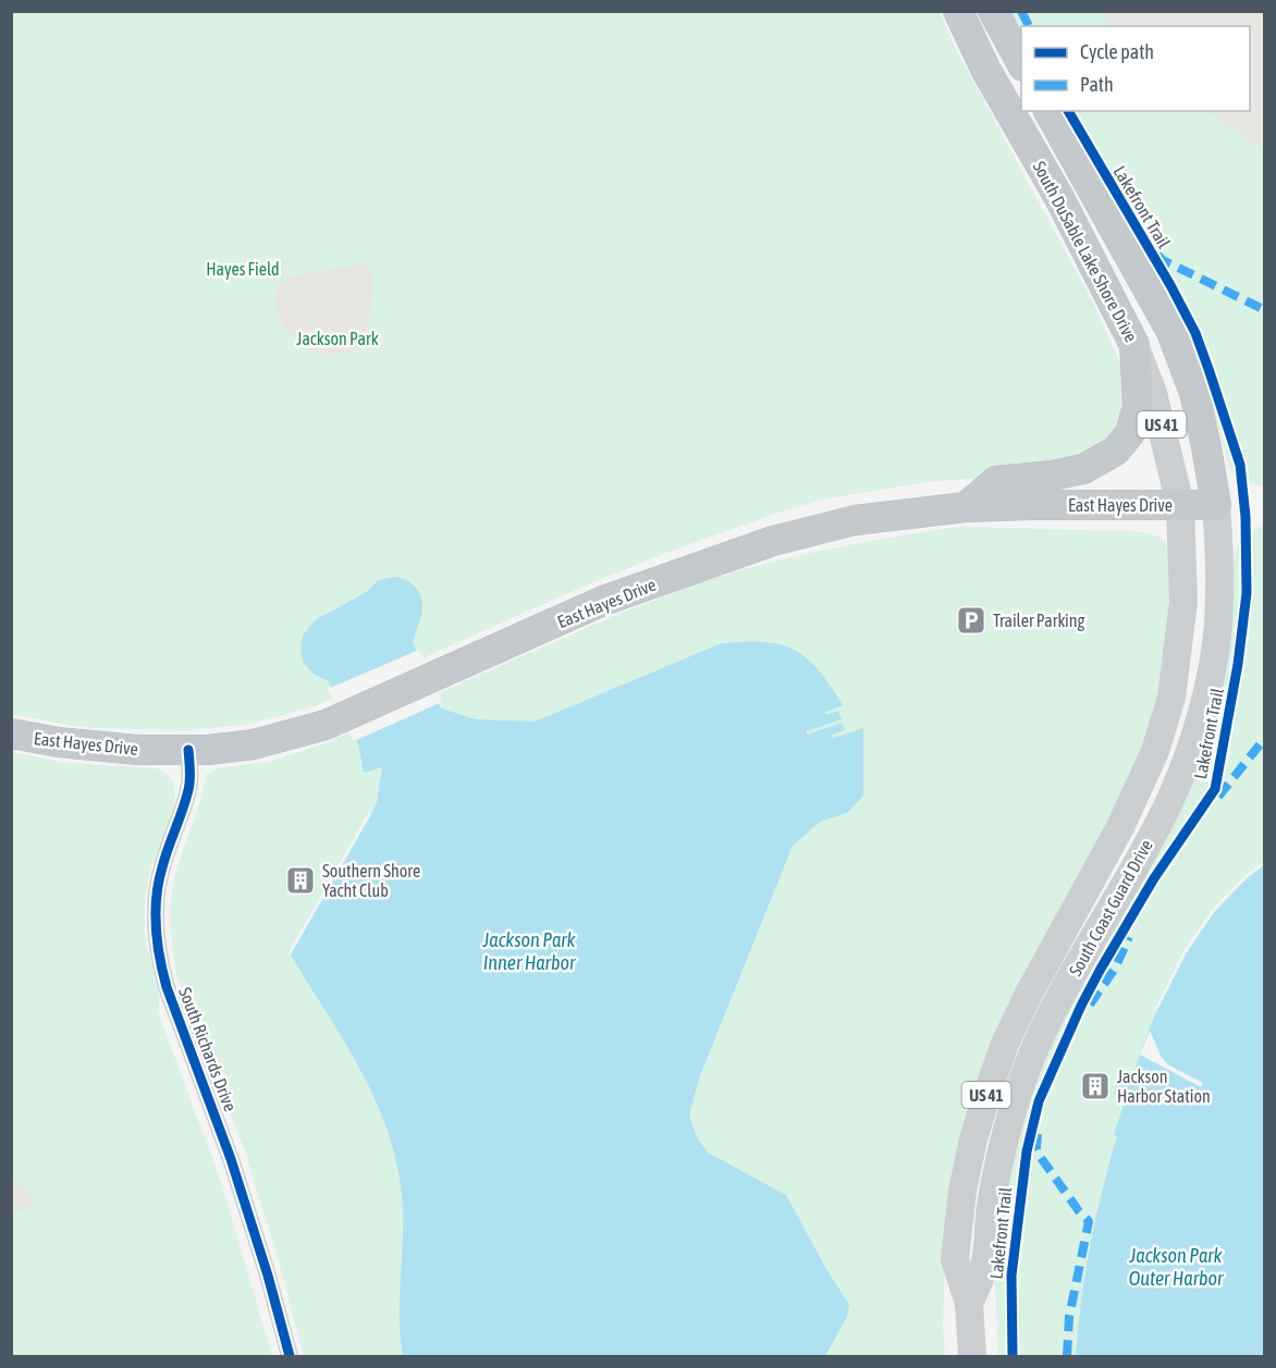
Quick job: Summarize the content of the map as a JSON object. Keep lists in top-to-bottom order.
{
  "streets": {
    "highway": ["South DuSable Lake Shore Drive", "US 41", "East Hayes Drive"],
    "main road": ["South Coast Guard Drive"],
    "street": ["South Richards Drive"],
    "cycle path": ["Lakefront Trail"]
  },
  "crossings": [
    ["South DuSable Lake Shore Drive", "East Hayes Drive"],
    ["South DuSable Lake Shore Drive", "South Coast Guard Drive"],
    ["East Hayes Drive", "South Coast Guard Drive"],
    ["East Hayes Drive", "South Richards Drive"]
  ],
  "water": ["Jackson Park Inner Harbor", "Jackson Park Outer Harbor"],
  "parks": ["Hayes Field", "Jackson Park"],
  "places": {
    "parking": ["Trailer Parking"],
    "building": ["Southern Shore Yacht Club", "Jackson Harbor Station"]
  },
  "legend": ["Cycle path", "Path"]
}
